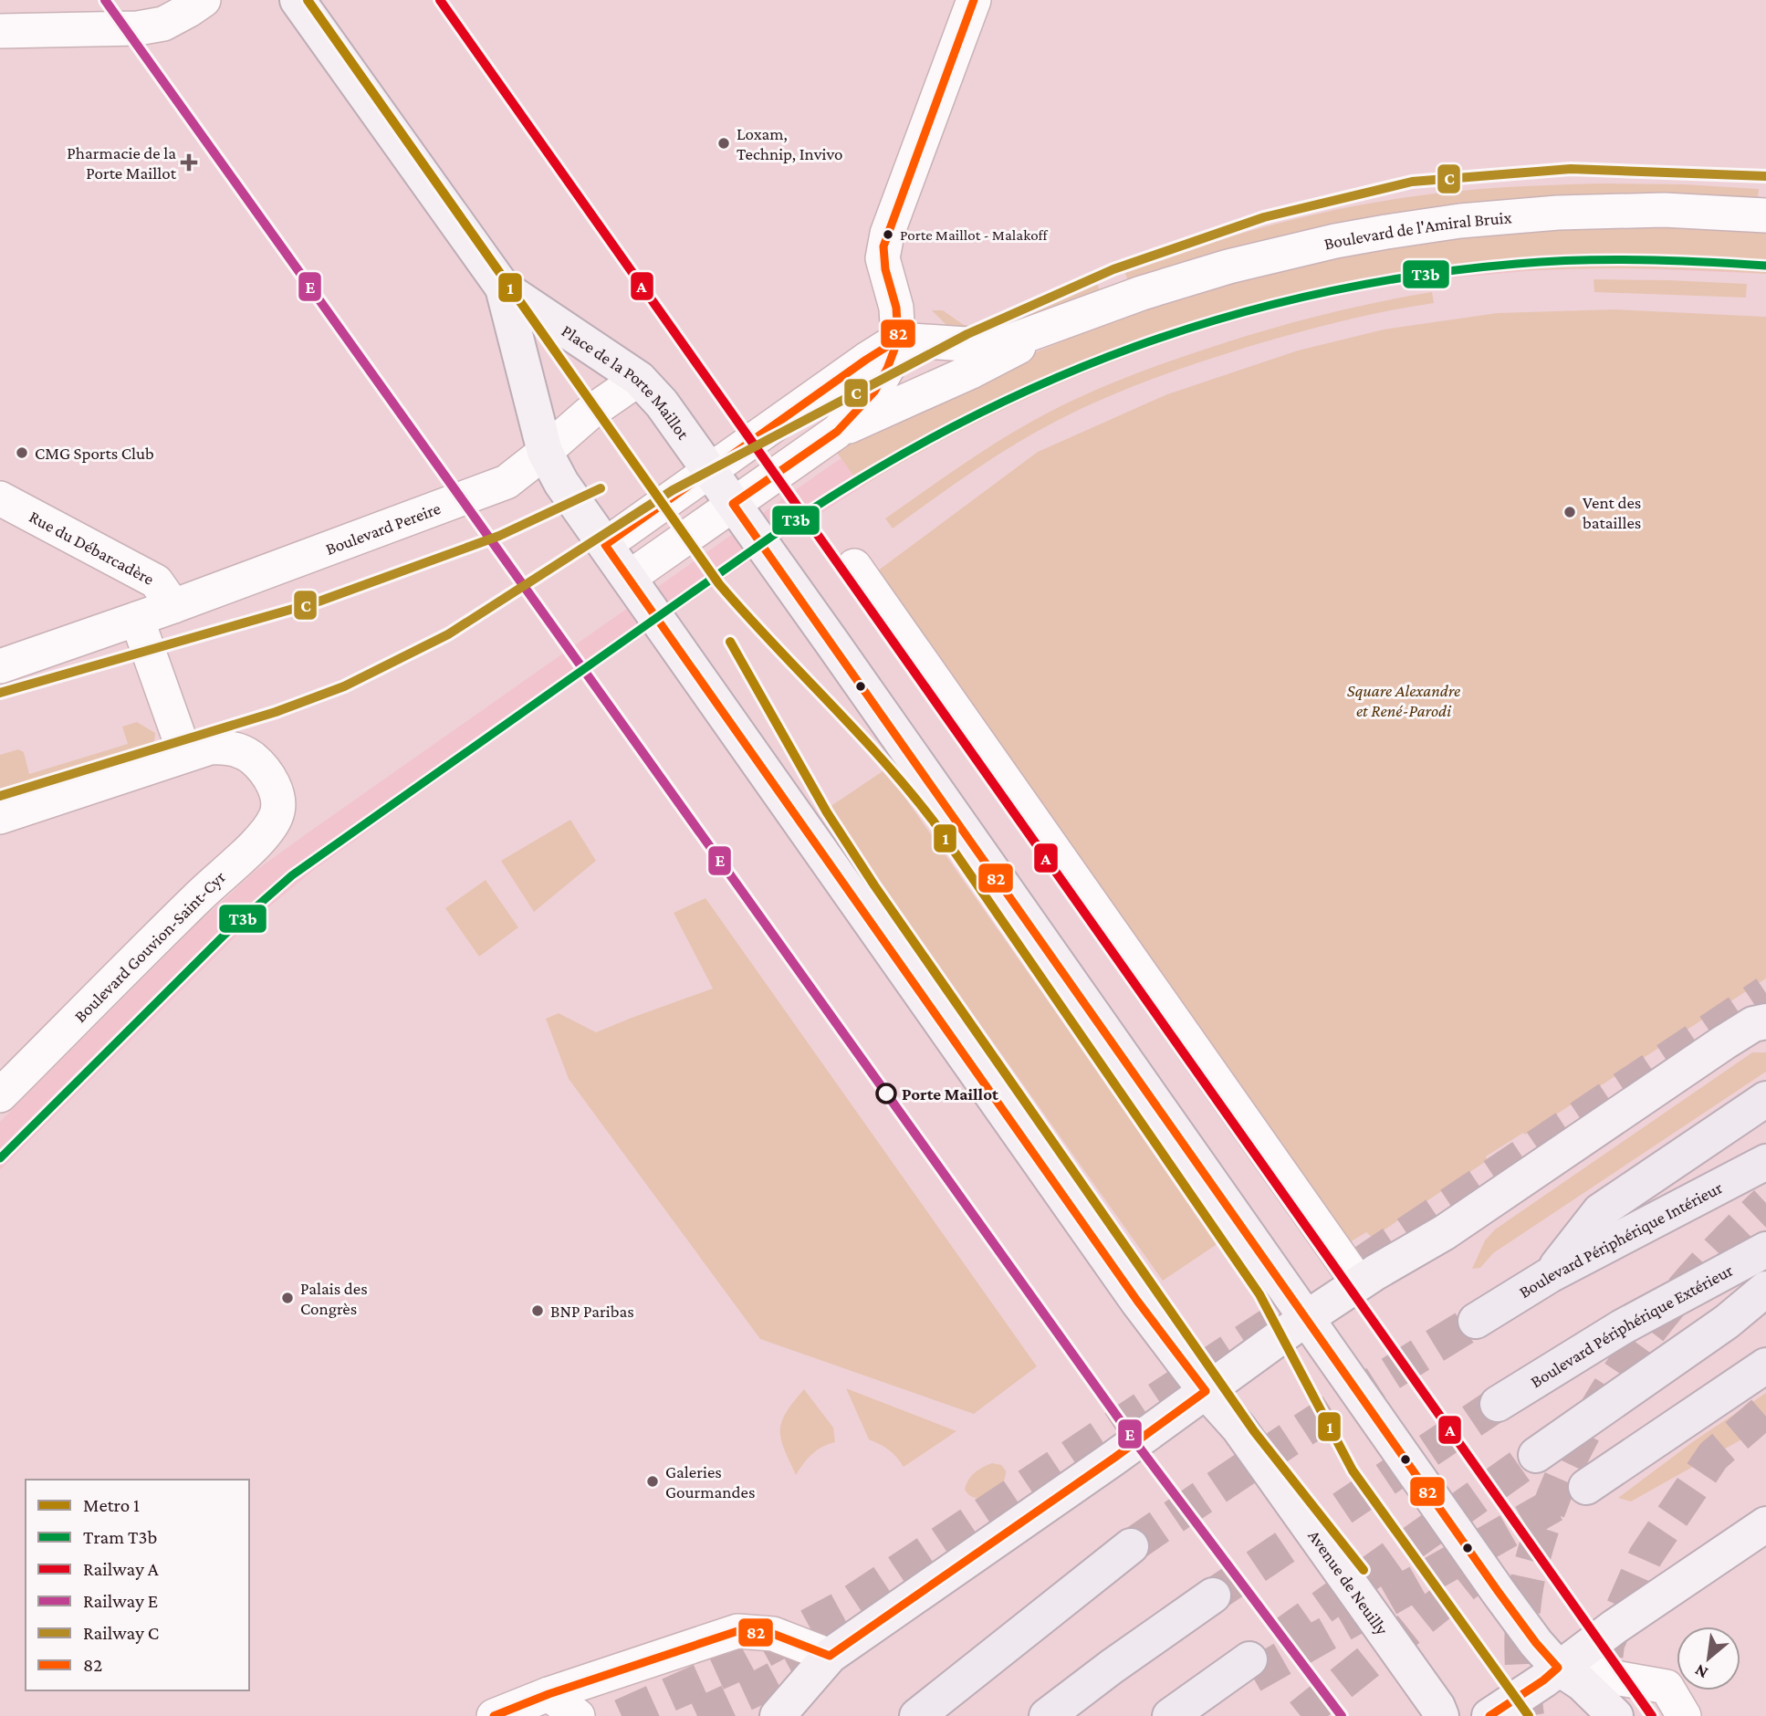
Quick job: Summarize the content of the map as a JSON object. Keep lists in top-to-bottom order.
{
  "streets": {
    "highway": ["Boulevard Périphérique Intérieur", "Boulevard Périphérique Extérieur"],
    "main road": ["Place de la Porte Maillot", "Avenue de Neuilly"],
    "street": [
      "Boulevard de l'Amiral Bruix",
      "Boulevard Pereire",
      "Rue du Débarcadère",
      "Boulevard Gouvion-Saint-Cyr"
    ]
  },
  "crossings": [
    ["Boulevard de l'Amiral Bruix", "Place de la Porte Maillot"],
    ["Place de la Porte Maillot", "Boulevard Pereire"],
    ["Boulevard Pereire", "Rue du Débarcadère"]
  ],
  "parks": ["Square Alexandre et René-Parodi"],
  "places": {
    "other": [
      "Loxam, Technip, Invivo",
      "Porte Maillot - Malakoff",
      "CMG Sports Club",
      "Vent des batailles",
      "Porte Maillot",
      "Palais des Congrès",
      "BNP Paribas",
      "Galeries Gourmandes"
    ],
    "health": ["Pharmacie de la Porte Maillot"]
  },
  "lines": [
    "metro line 1",
    "rail line A",
    "rail line E",
    "transit line 82",
    "rail line C",
    "tram line T3b"
  ],
  "legend": [
    "Metro 1",
    "Tram T3b",
    "Railway A",
    "Railway E",
    "Railway C",
    "82"
  ],
  "north": "bottom left"
}
